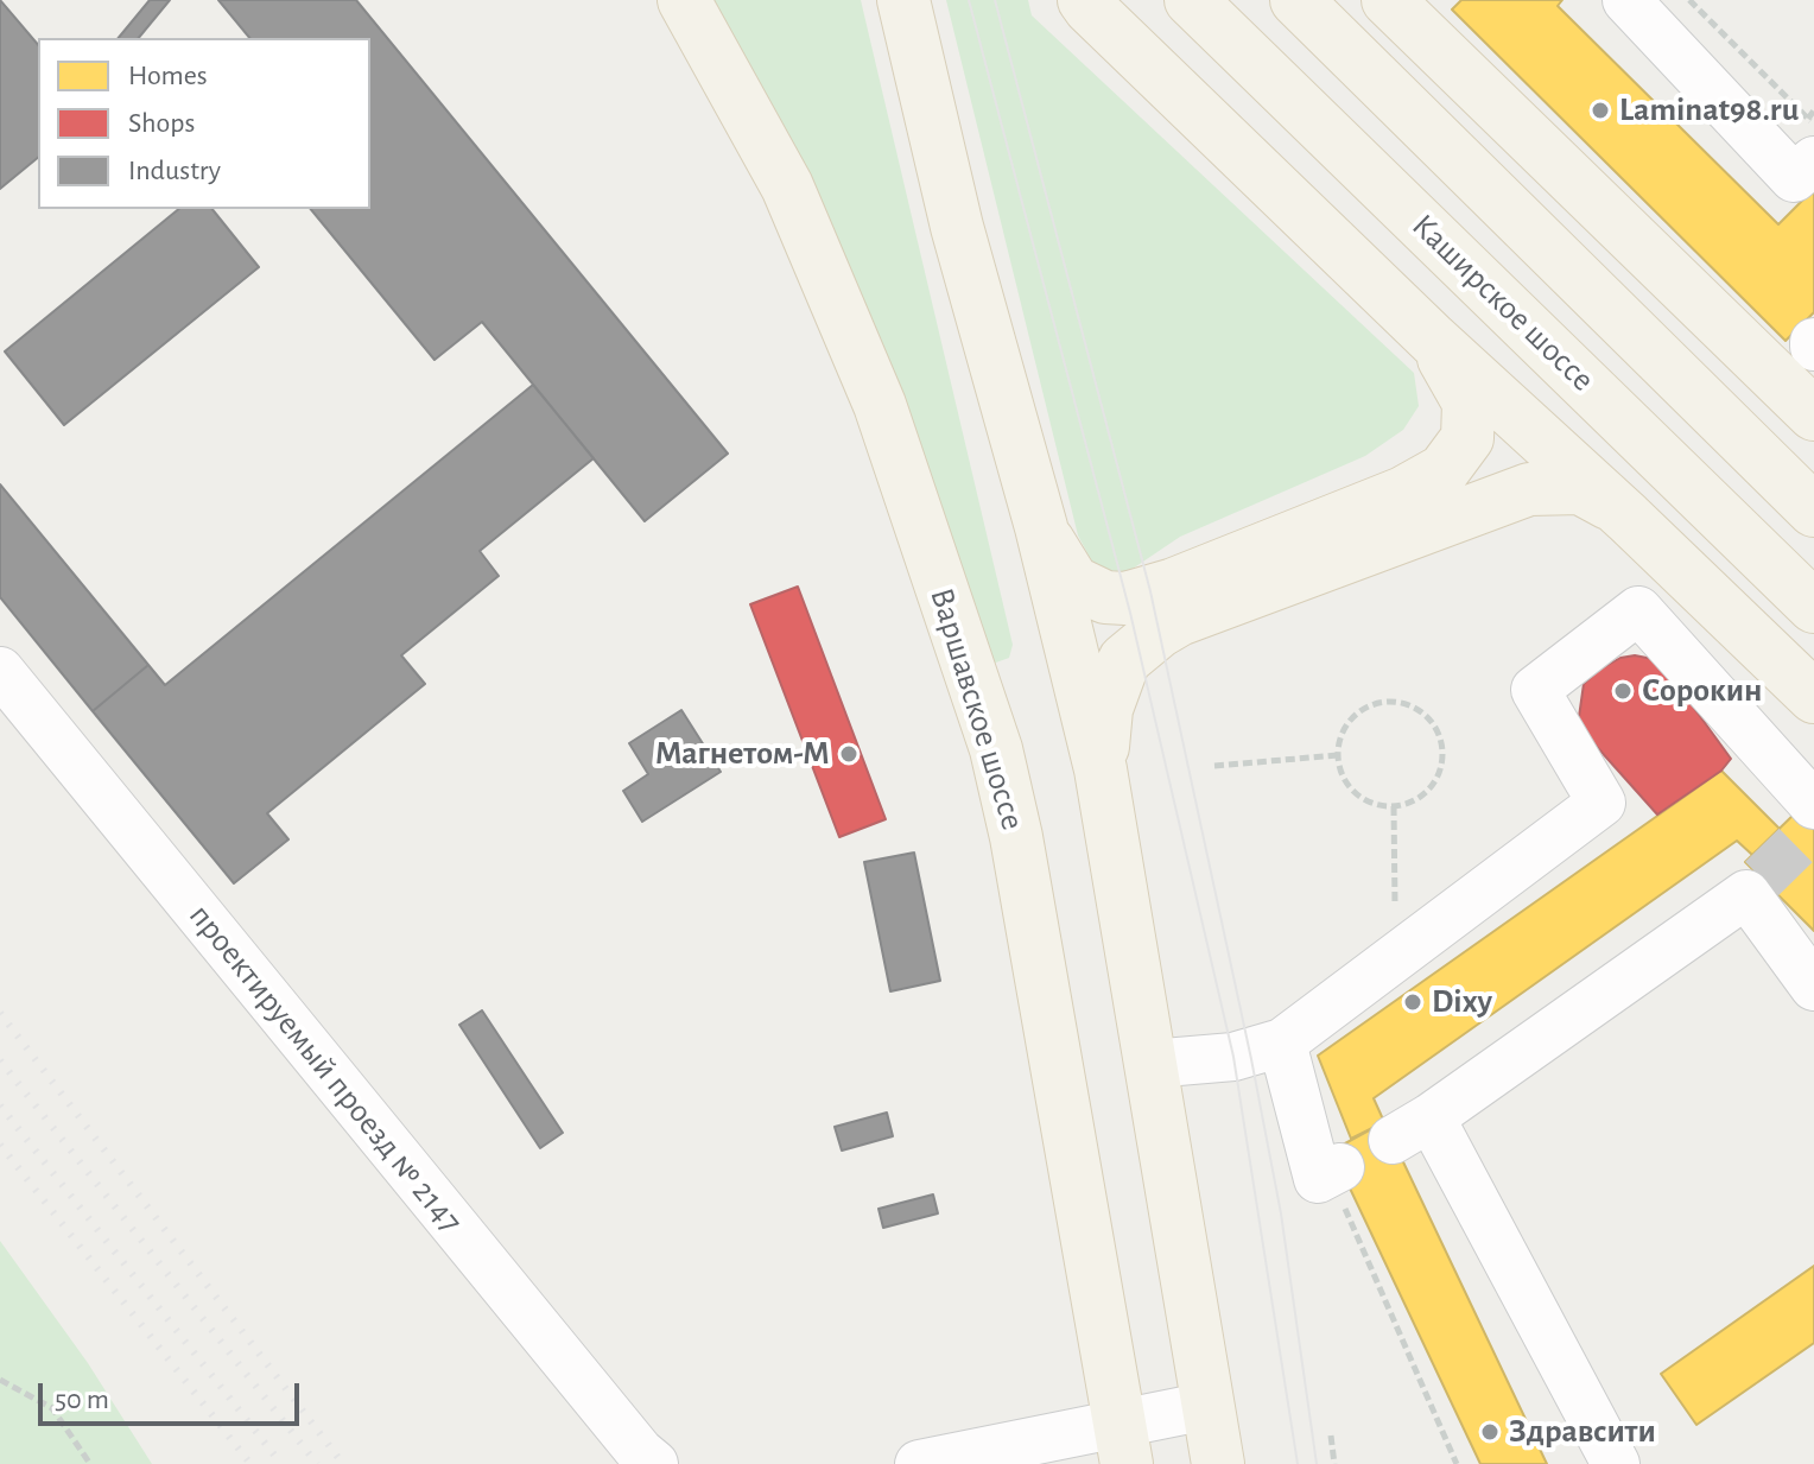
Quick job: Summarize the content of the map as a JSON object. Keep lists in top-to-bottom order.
{
  "streets": {
    "main road": ["Каширское шоссе", "Варшавское шоссе"],
    "street": ["проектируемый проезд № 2147"]
  },
  "places": [
    "Laminat98.ru",
    "Сорокин",
    "Магнетом-М",
    "Dixy",
    "Здравсити"
  ],
  "legend": ["Homes", "Shops", "Industry"],
  "scale_bar": "50 m"
}
